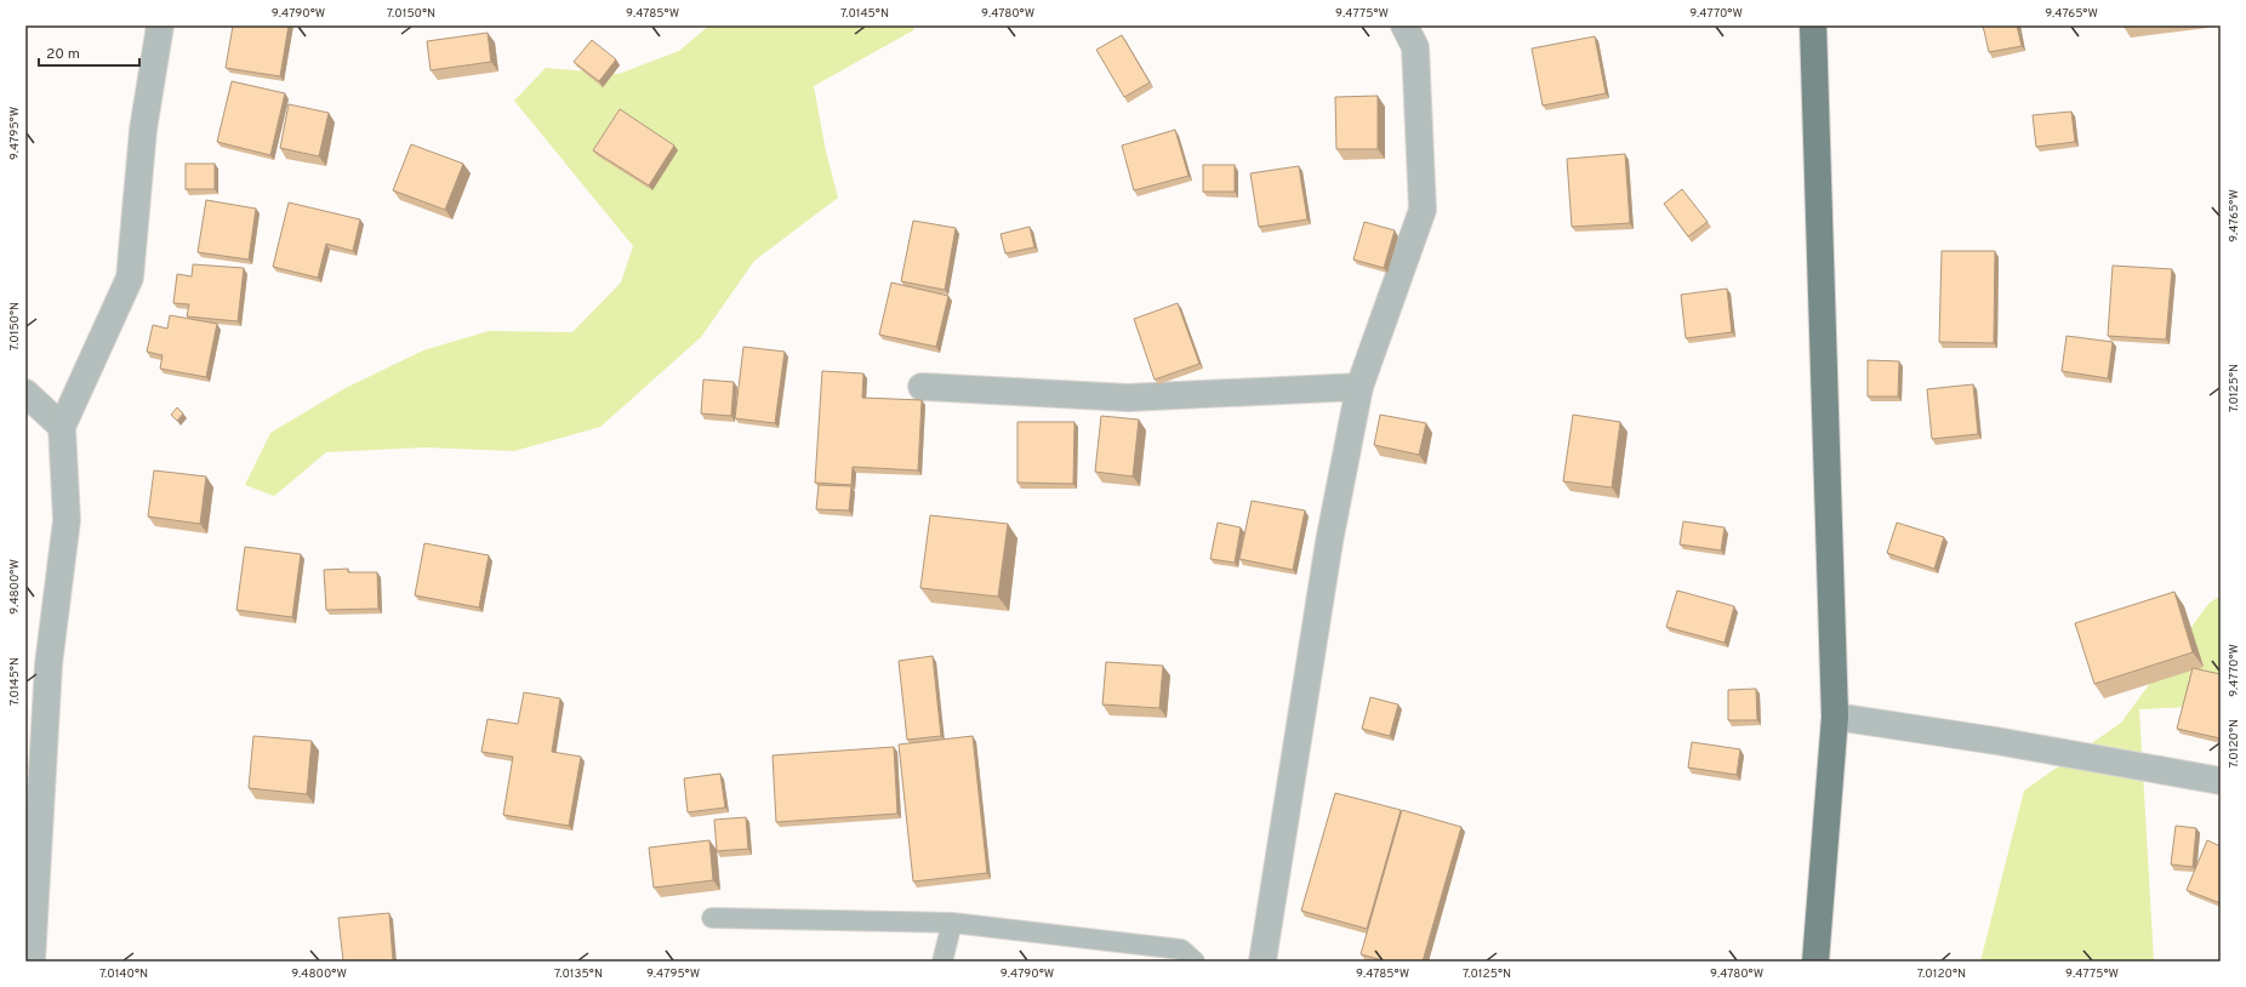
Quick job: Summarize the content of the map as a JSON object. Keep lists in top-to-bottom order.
{
  "scale_bar": "20 m",
  "coordinates": [
    "9.4790°W",
    "7.0150°N",
    "9.4785°W",
    "7.0145°N",
    "9.4780°W",
    "9.4775°W",
    "9.4770°W",
    "9.4765°W",
    "9.4795°W",
    "7.0125°N",
    "9.4800°W",
    "7.0120°N",
    "7.0140°N",
    "7.0135°N"
  ]
}
